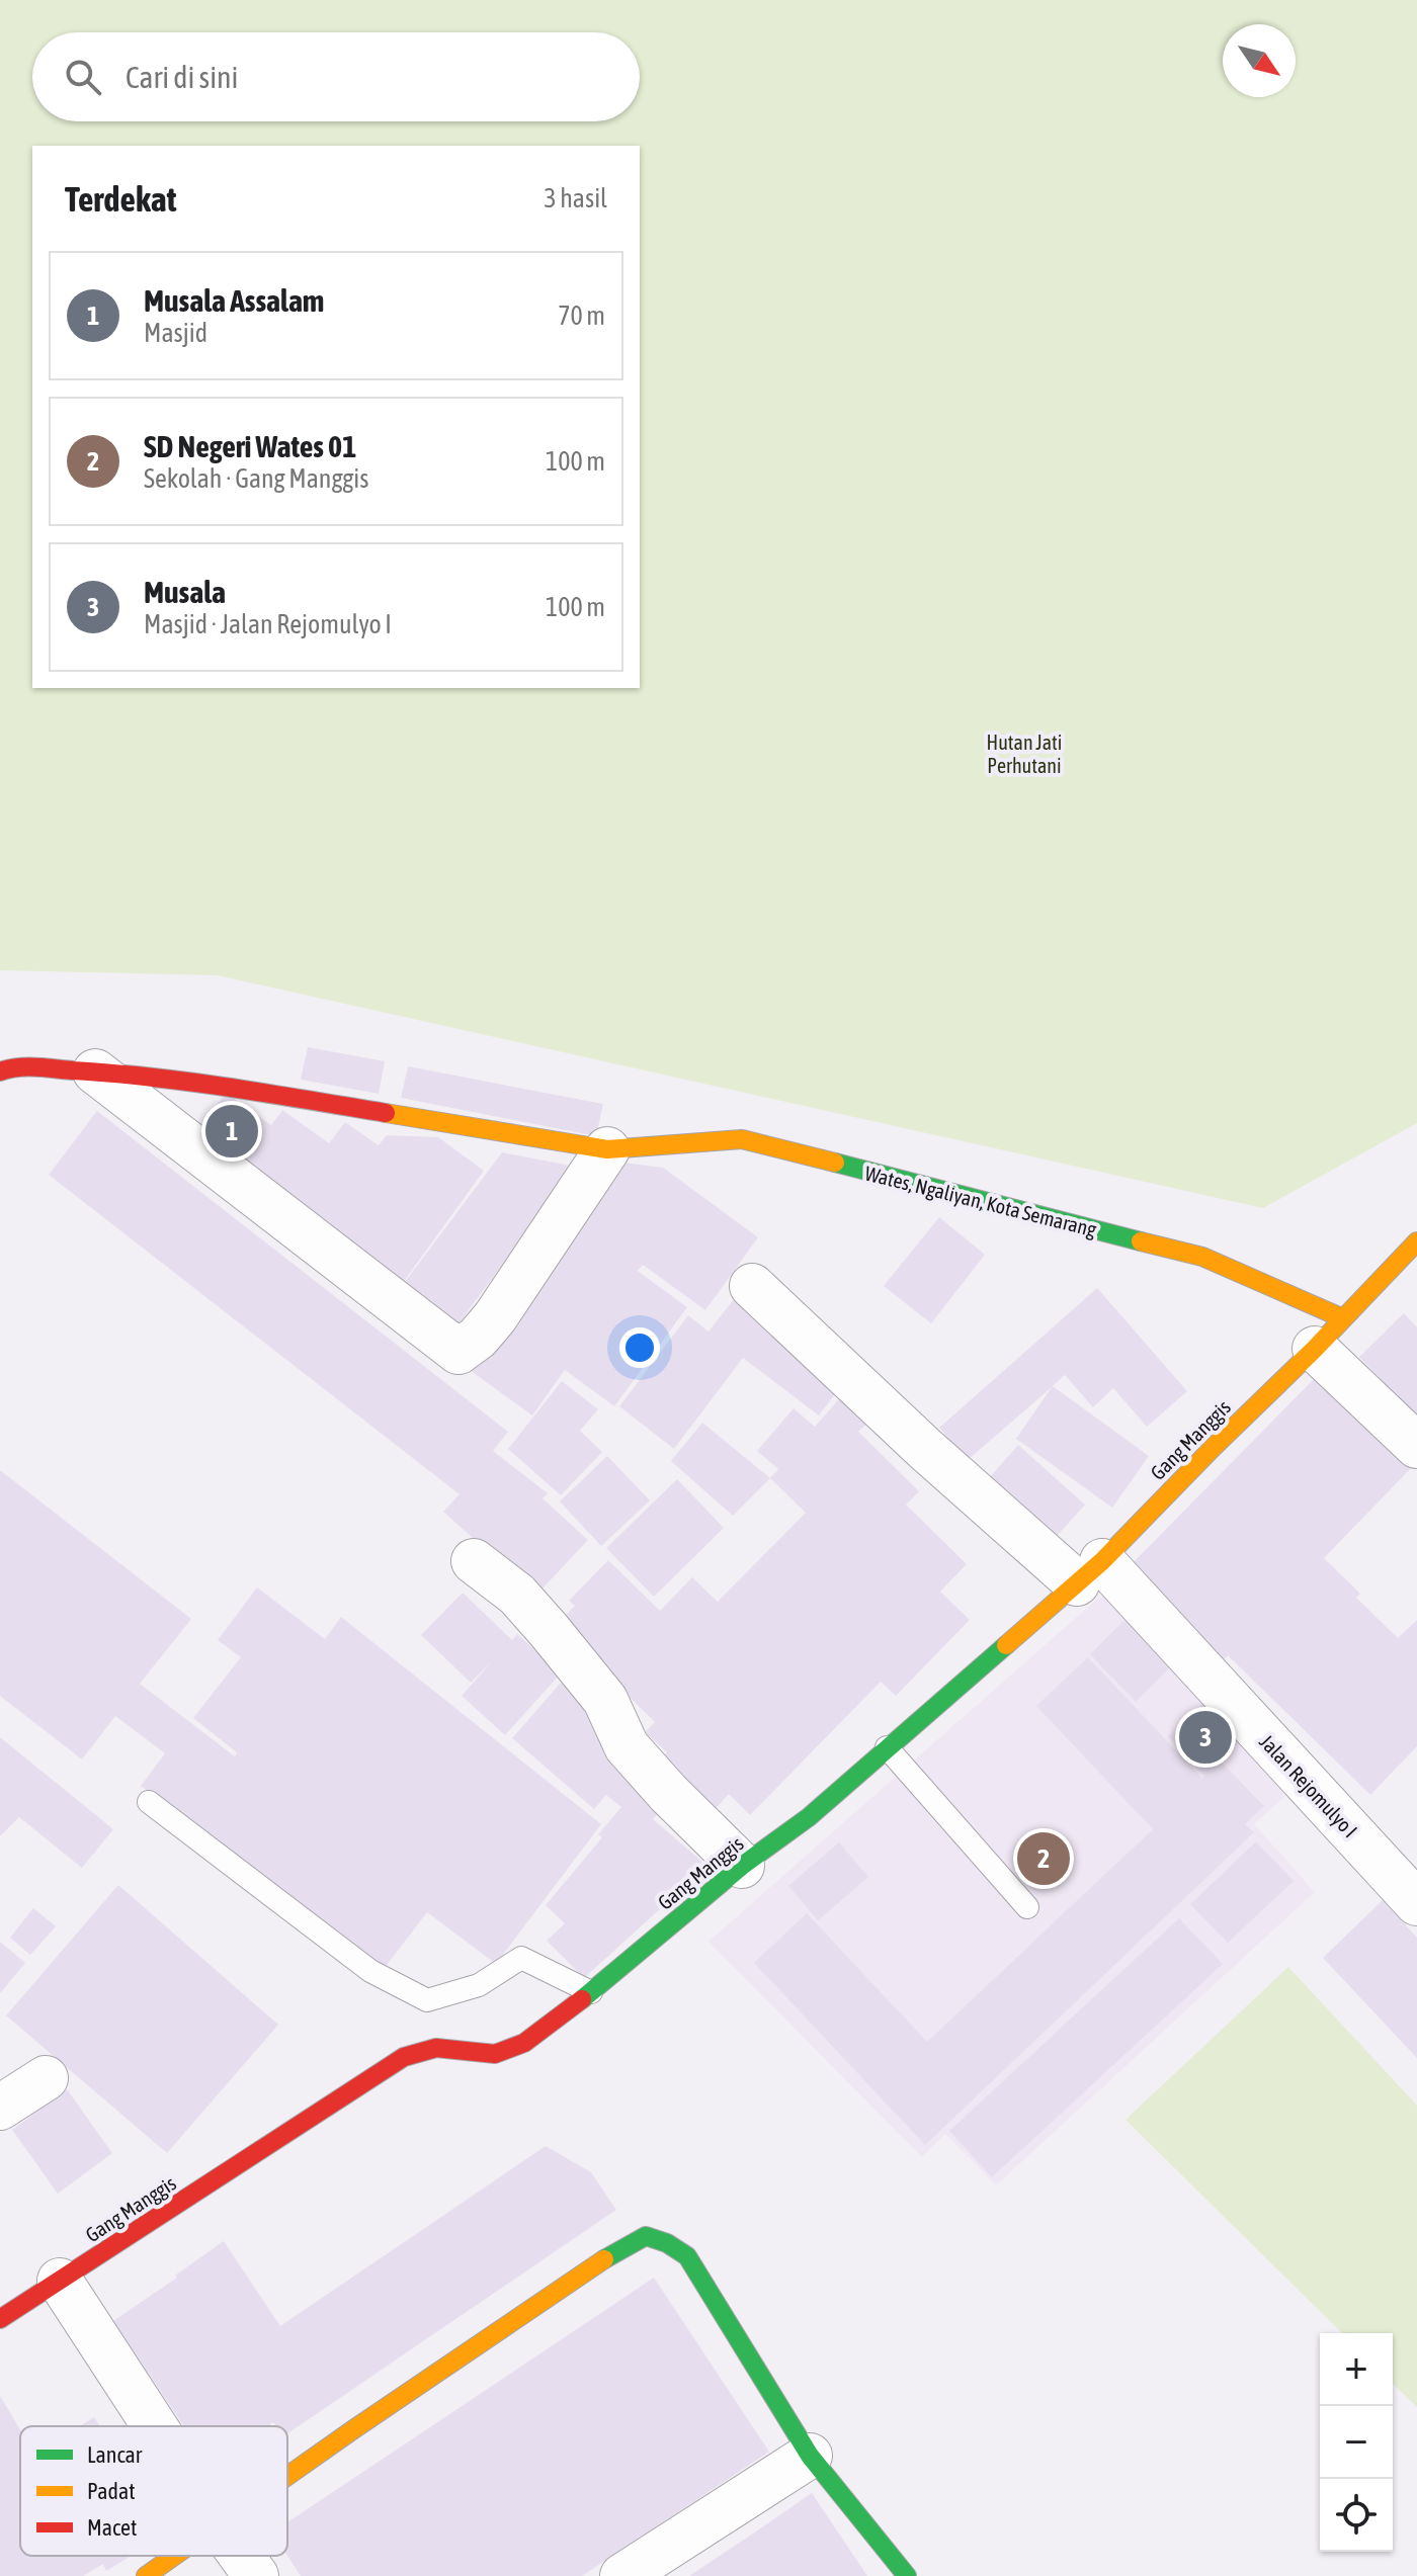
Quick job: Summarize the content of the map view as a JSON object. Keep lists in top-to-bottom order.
{
  "streets": {
    "street": ["Wates, Ngaliyan, Kota Semarang", "Gang Manggis", "Jalan Rejomulyo I"]
  },
  "crossings": [
    ["Wates, Ngaliyan, Kota Semarang", "Gang Manggis"],
    ["Gang Manggis", "Jalan Rejomulyo I"]
  ],
  "parks": ["Hutan Jati Perhutani"],
  "legend": ["Lancar", "Padat", "Macet"],
  "north": "bottom right",
  "page": {
    "search": "Cari di sini",
    "heading": ["Terdekat", "3 hasil"],
    "list": [
      {
        "mark": "1",
        "name": "Musala Assalam",
        "note": "Masjid",
        "value": "70 m"
      },
      {
        "mark": "2",
        "name": "SD Negeri Wates 01",
        "note": "Sekolah · Gang Manggis",
        "value": "100 m"
      },
      {
        "mark": "3",
        "name": "Musala",
        "note": "Masjid · Jalan Rejomulyo I",
        "value": "100 m"
      }
    ],
    "pins": ["1", "3", "2"],
    "map_buttons": ["+", "−"]
  }
}
